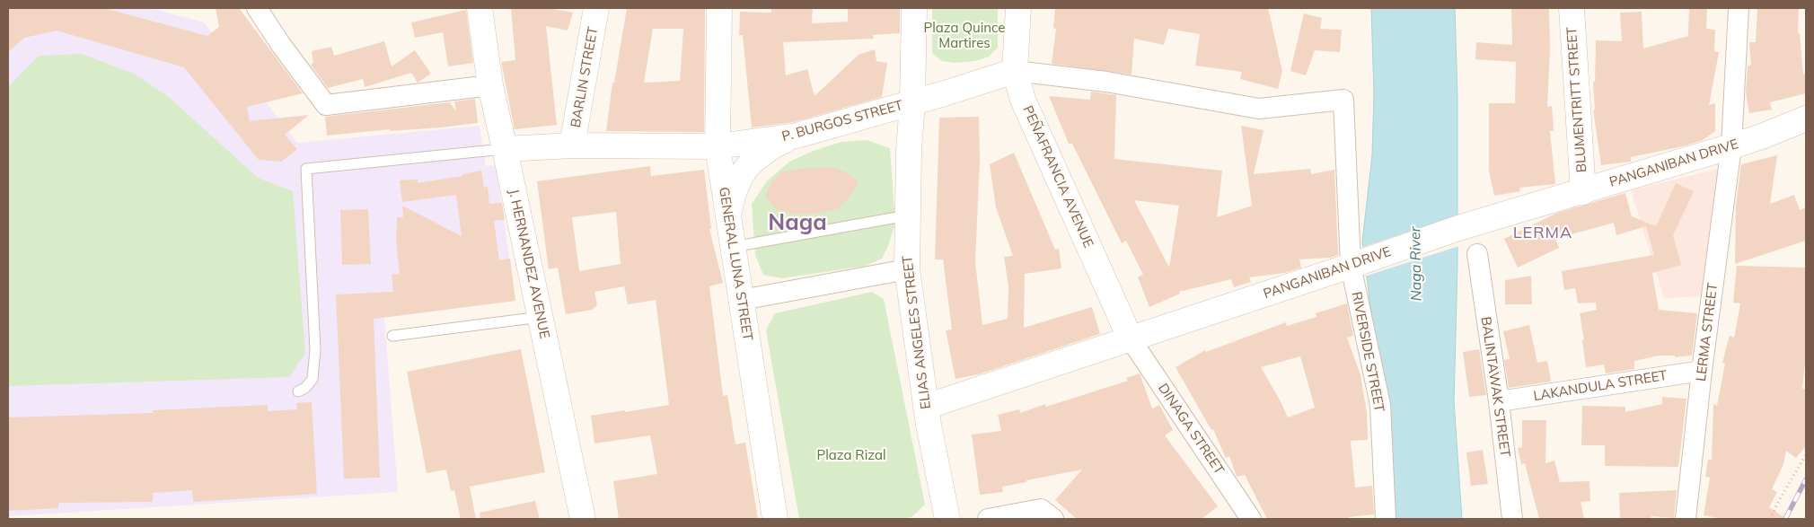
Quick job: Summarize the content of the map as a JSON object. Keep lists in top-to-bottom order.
{
  "streets": {
    "main road": [
      "BARLIN STREET",
      "BLUMENTRITT STREET",
      "P. BURGOS STREET",
      "PANGANIBAN DRIVE",
      "PEÑAFRANCIA AVENUE",
      "J. HERNANDEZ AVENUE",
      "GENERAL LUNA STREET",
      "ELIAS ANGELES STREET"
    ],
    "street": [
      "LERMA STREET",
      "RIVERSIDE STREET",
      "LAKANDULA STREET",
      "BALINTAWAK STREET",
      "DINAGA STREET"
    ]
  },
  "crossings": [
    ["BARLIN STREET", "P. BURGOS STREET"],
    ["BLUMENTRITT STREET", "PANGANIBAN DRIVE"],
    ["P. BURGOS STREET", "PEÑAFRANCIA AVENUE"],
    ["P. BURGOS STREET", "J. HERNANDEZ AVENUE"],
    ["P. BURGOS STREET", "GENERAL LUNA STREET"],
    ["P. BURGOS STREET", "ELIAS ANGELES STREET"],
    ["P. BURGOS STREET", "RIVERSIDE STREET"],
    ["PANGANIBAN DRIVE", "PEÑAFRANCIA AVENUE"],
    ["PANGANIBAN DRIVE", "ELIAS ANGELES STREET"],
    ["PANGANIBAN DRIVE", "LERMA STREET"],
    ["PANGANIBAN DRIVE", "RIVERSIDE STREET"],
    ["PANGANIBAN DRIVE", "DINAGA STREET"],
    ["PEÑAFRANCIA AVENUE", "RIVERSIDE STREET"],
    ["PEÑAFRANCIA AVENUE", "DINAGA STREET"],
    ["LERMA STREET", "LAKANDULA STREET"],
    ["LAKANDULA STREET", "BALINTAWAK STREET"]
  ],
  "districts": ["Naga", "LERMA"],
  "water": ["Naga River"],
  "parks": ["Plaza Quince Martires", "Plaza Rizal"]
}
